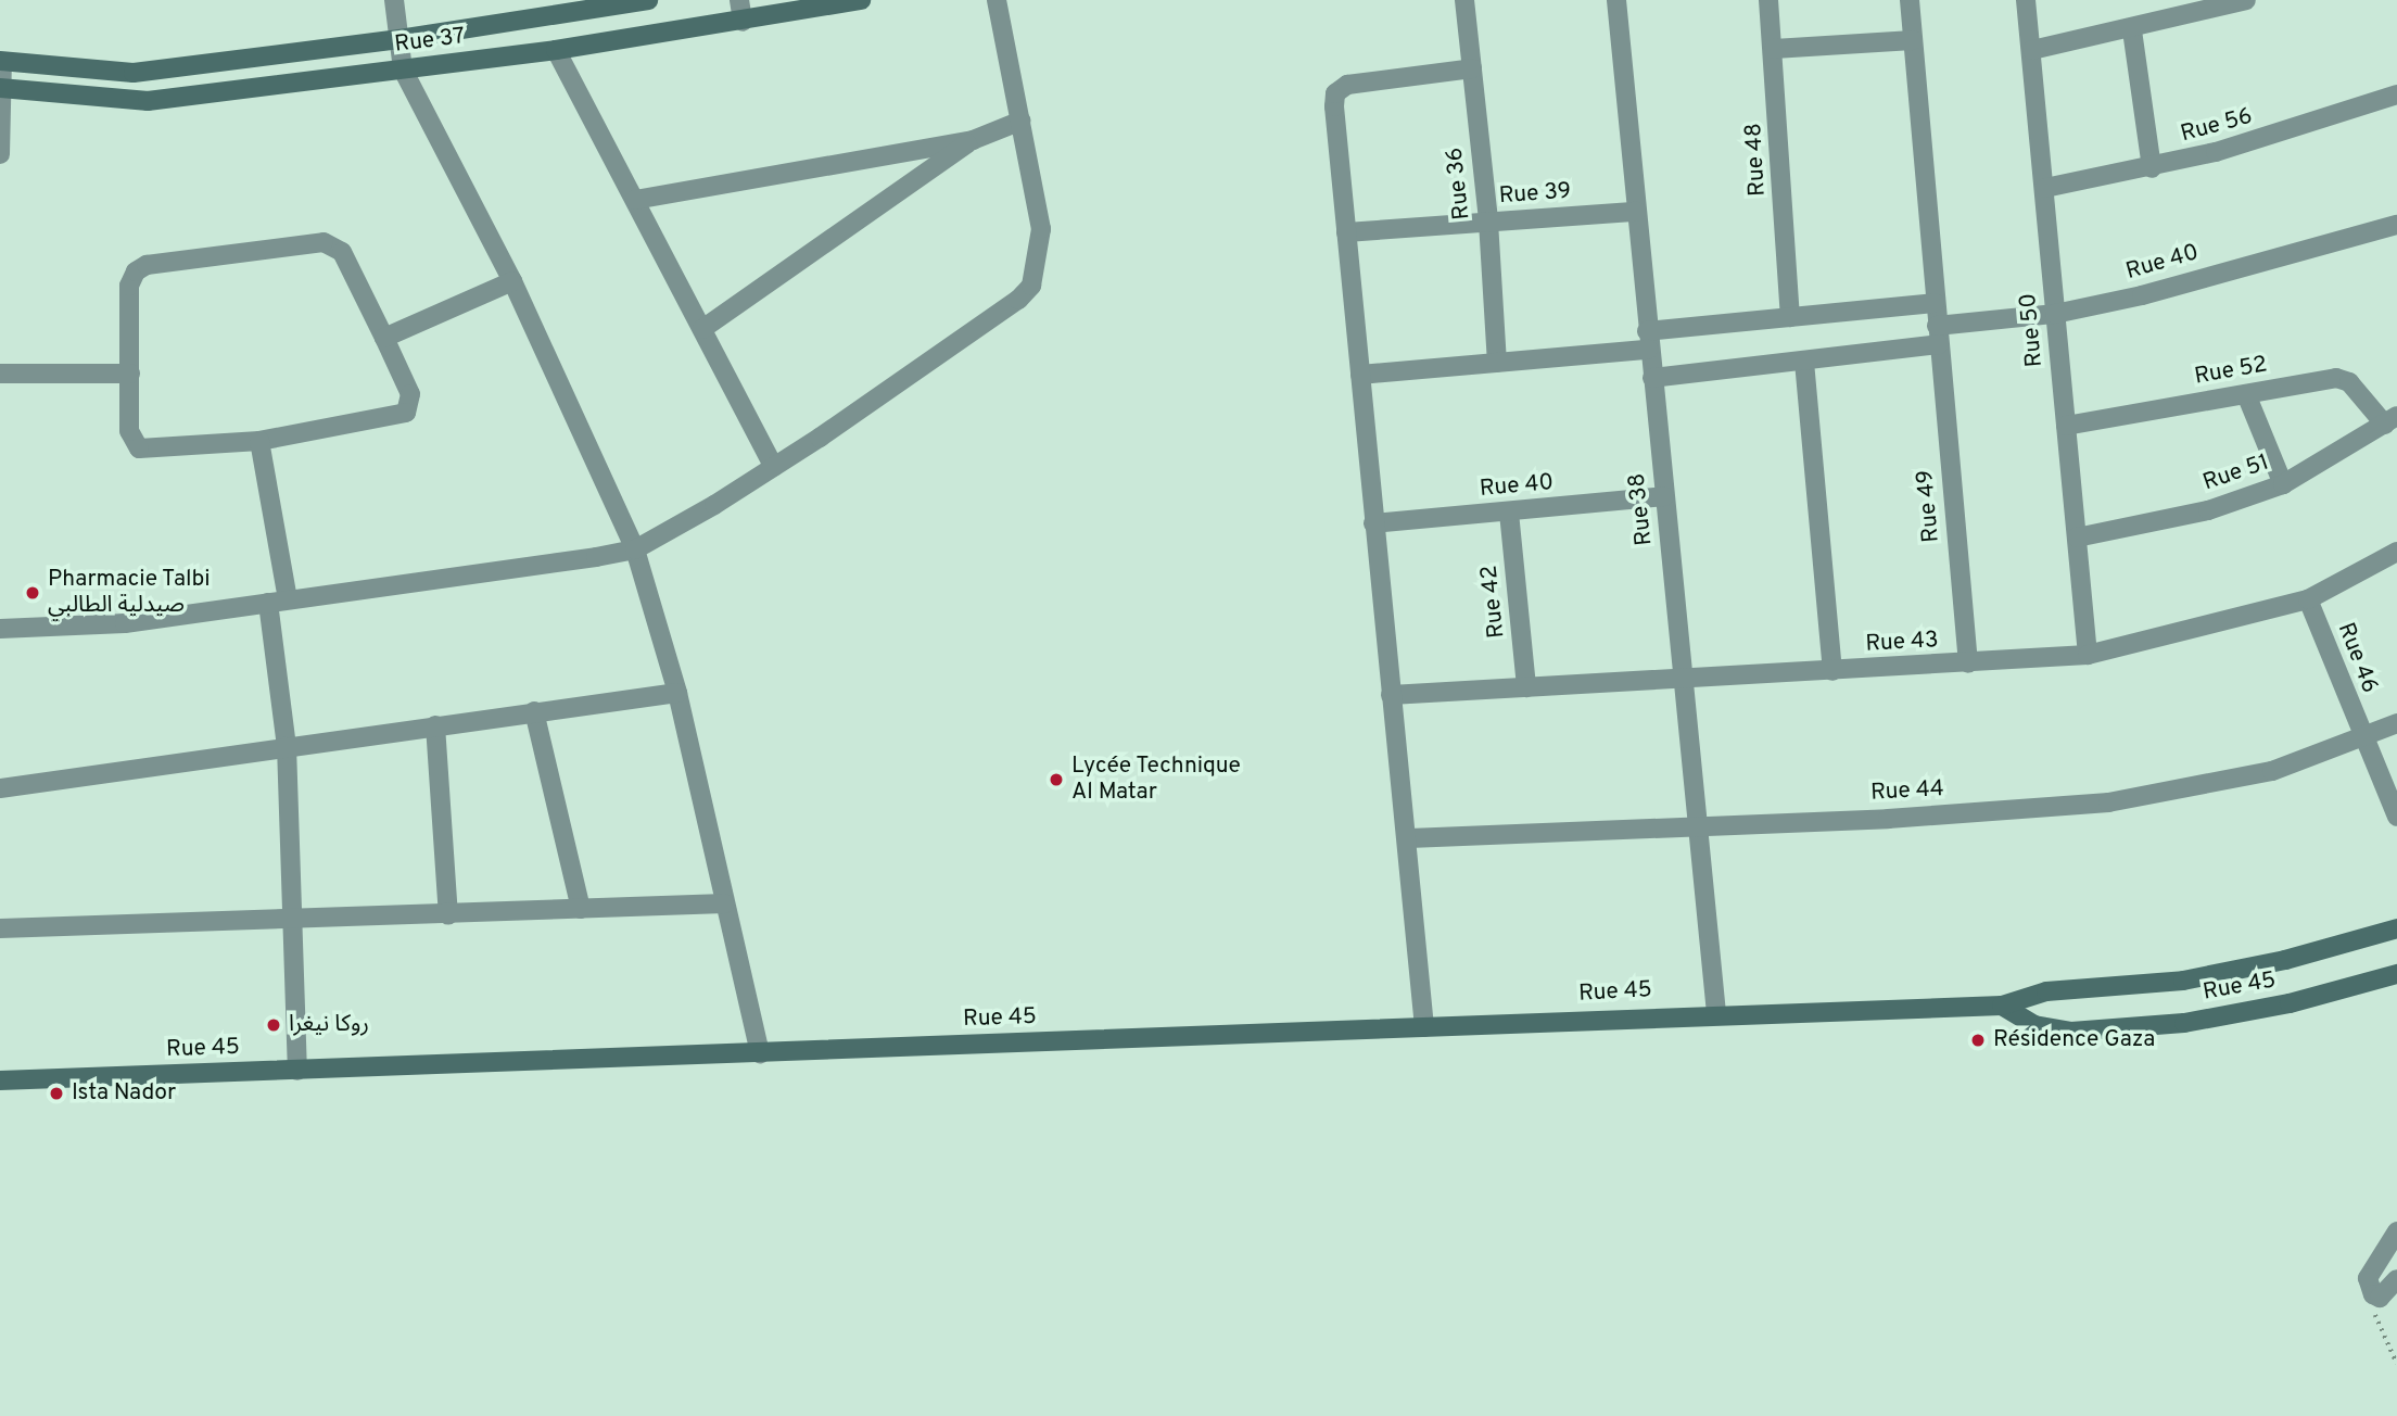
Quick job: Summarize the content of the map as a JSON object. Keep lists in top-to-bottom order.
{
  "streets": {
    "street": [
      "Rue 37",
      "Rue 56",
      "Rue 48",
      "Rue 36",
      "Rue 39",
      "Rue 40",
      "Rue 50",
      "Rue 52",
      "Rue 51",
      "Rue 49",
      "Rue 38",
      "Rue 42",
      "Rue 43",
      "Rue 46",
      "Rue 44",
      "Rue 45"
    ]
  },
  "crossings": [
    ["Rue 56", "Rue 50"],
    ["Rue 36", "Rue 39"],
    ["Rue 39", "Rue 38"],
    ["Rue 40", "Rue 50"],
    ["Rue 40", "Rue 49"],
    ["Rue 40", "Rue 38"],
    ["Rue 40", "Rue 42"],
    ["Rue 50", "Rue 52"],
    ["Rue 50", "Rue 51"],
    ["Rue 50", "Rue 43"],
    ["Rue 52", "Rue 51"],
    ["Rue 49", "Rue 43"],
    ["Rue 38", "Rue 43"],
    ["Rue 38", "Rue 44"],
    ["Rue 38", "Rue 45"],
    ["Rue 42", "Rue 43"],
    ["Rue 43", "Rue 46"],
    ["Rue 46", "Rue 44"]
  ],
  "places": [
    "Pharmacie Talbi صيدلية الطالبي",
    "Lycée Technique Al Matar",
    "روكا نيغرا",
    "Résidence Gaza",
    "Ista Nador"
  ]
}
